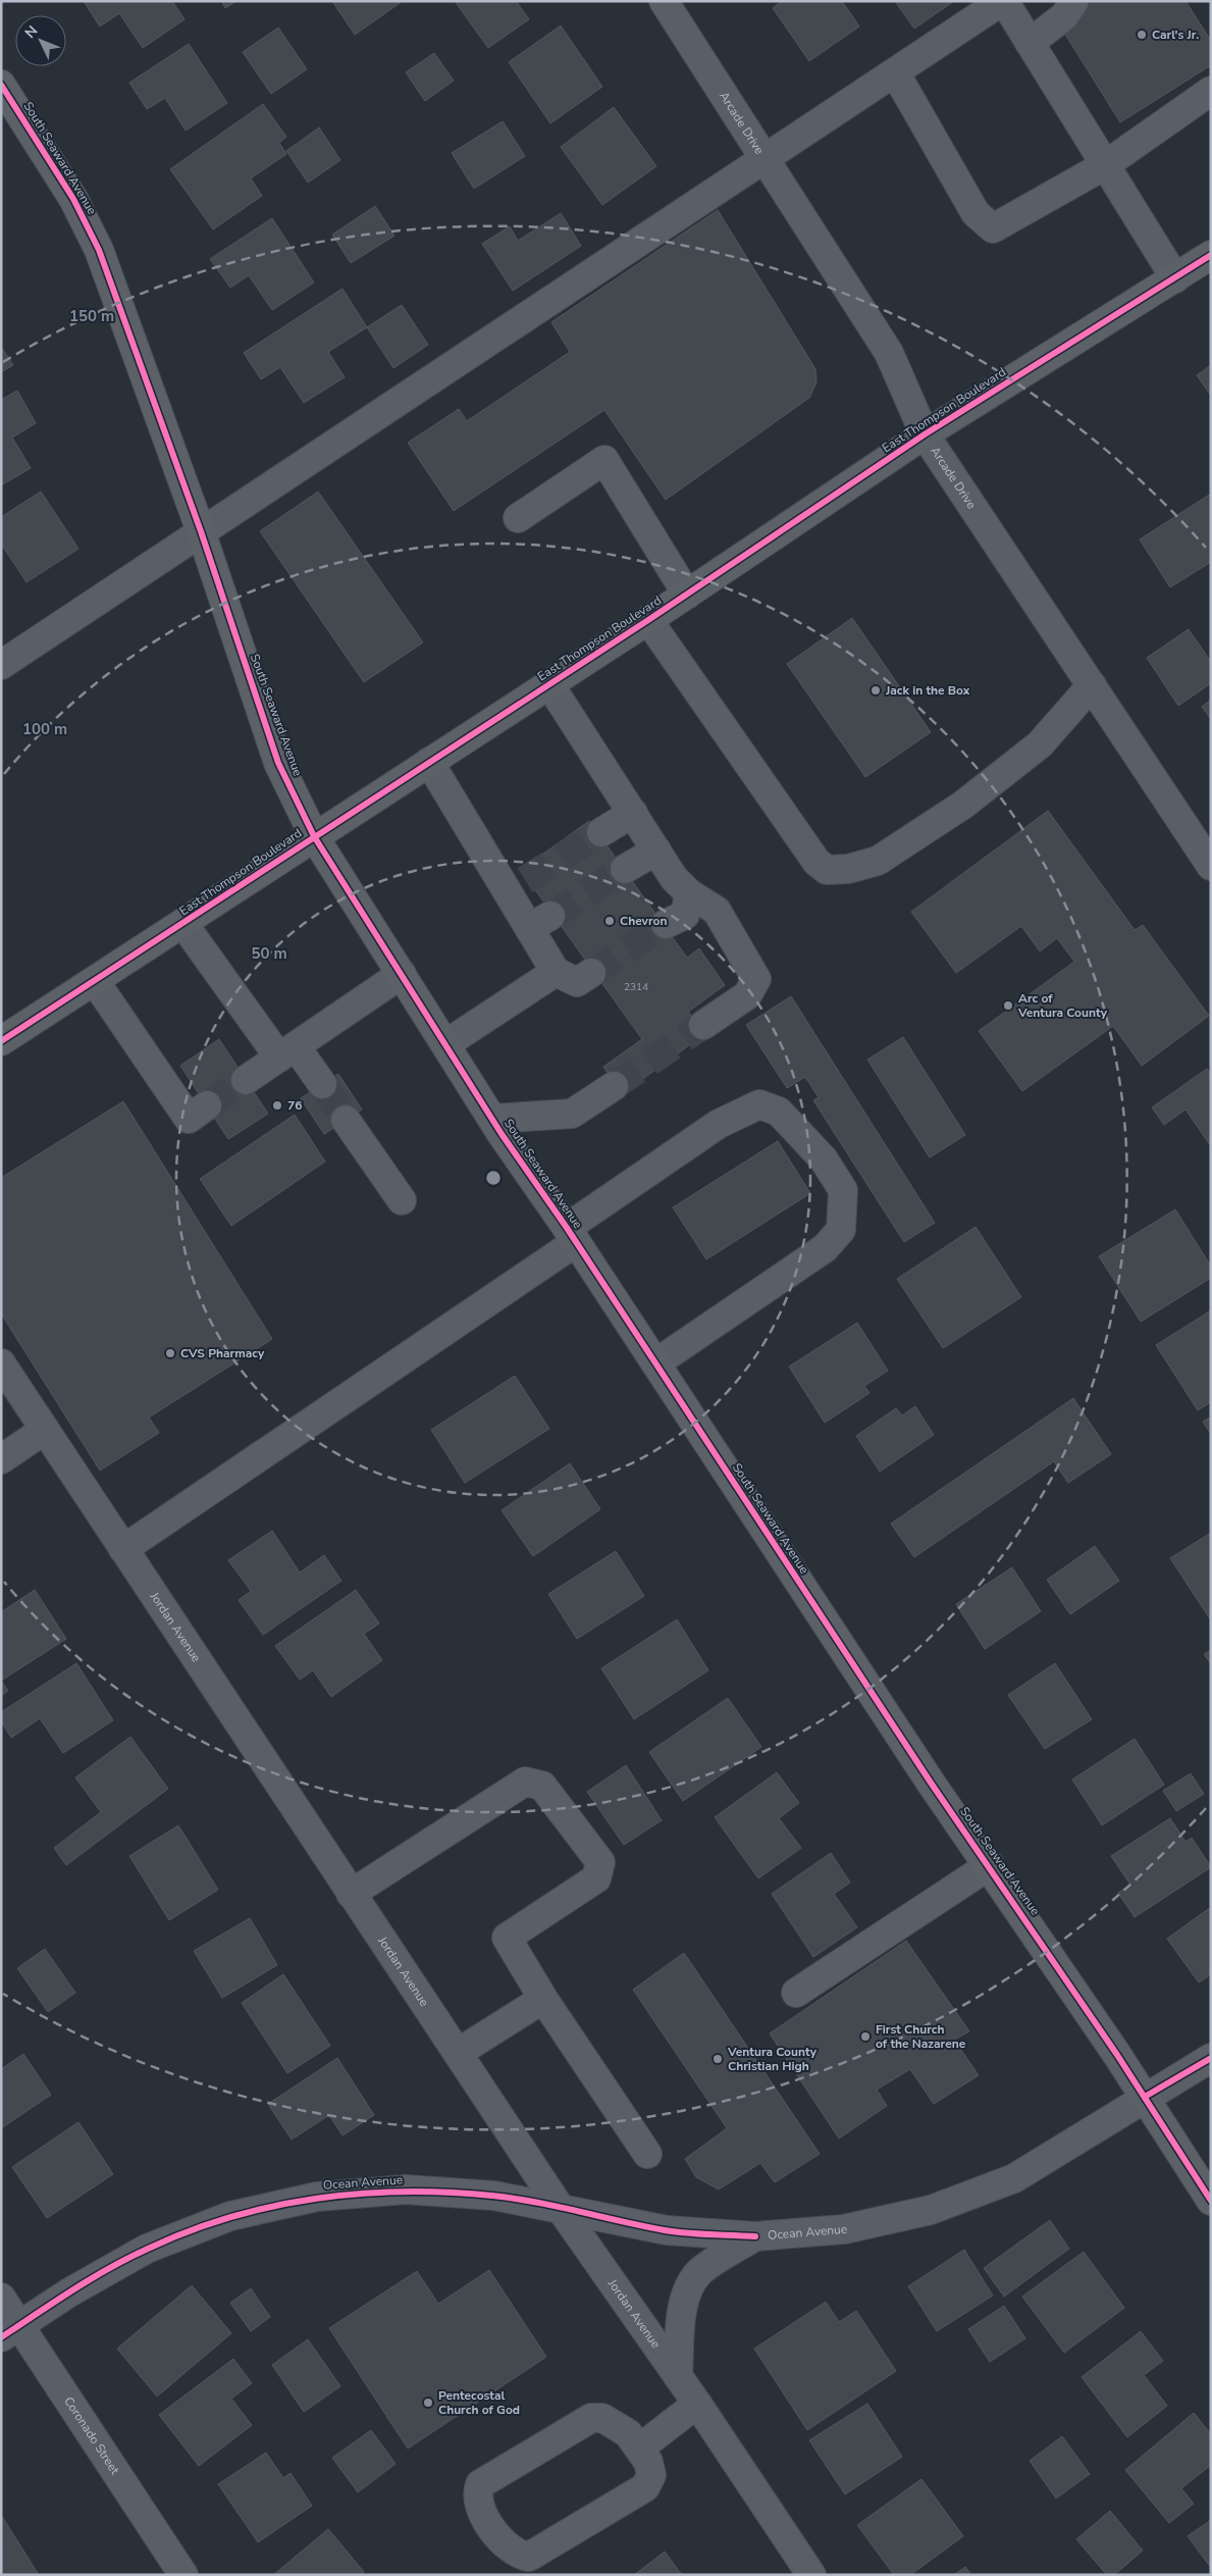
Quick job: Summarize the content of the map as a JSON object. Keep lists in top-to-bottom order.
{
  "streets": {
    "main road": ["South Seaward Avenue", "East Thompson Boulevard"],
    "street": [
      "Arcade Drive",
      "Jordan Avenue",
      "Ocean Avenue",
      "Coronado Street"
    ]
  },
  "crossings": [
    ["Arcade Drive", "East Thompson Boulevard"],
    ["South Seaward Avenue", "East Thompson Boulevard"],
    ["South Seaward Avenue", "Ocean Avenue"],
    ["Jordan Avenue", "Ocean Avenue"],
    ["Ocean Avenue", "Coronado Street"]
  ],
  "places": [
    "Carl's Jr.",
    "Jack in the Box",
    "Chevron",
    "Arc of Ventura County",
    "76",
    "CVS Pharmacy",
    "First Church of the Nazarene",
    "Ventura County Christian High",
    "Pentecostal Church of God"
  ],
  "house_numbers": ["2314"],
  "north": "top left",
  "rings": ["150 m", "100 m", "50 m"]
}
